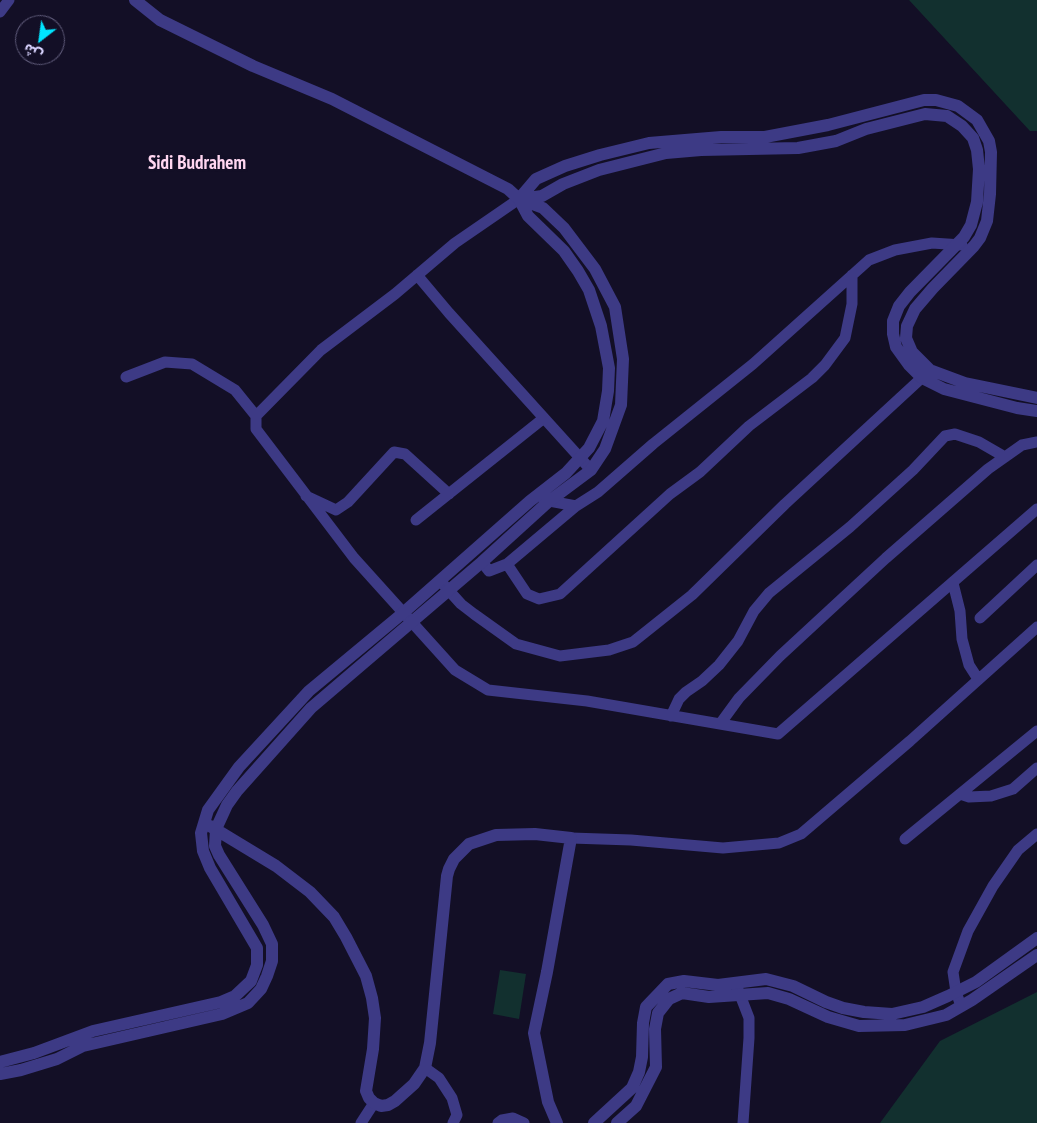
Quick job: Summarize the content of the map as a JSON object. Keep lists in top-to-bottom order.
{
  "districts": ["Sidi Budrahem"],
  "north": "bottom left"
}
